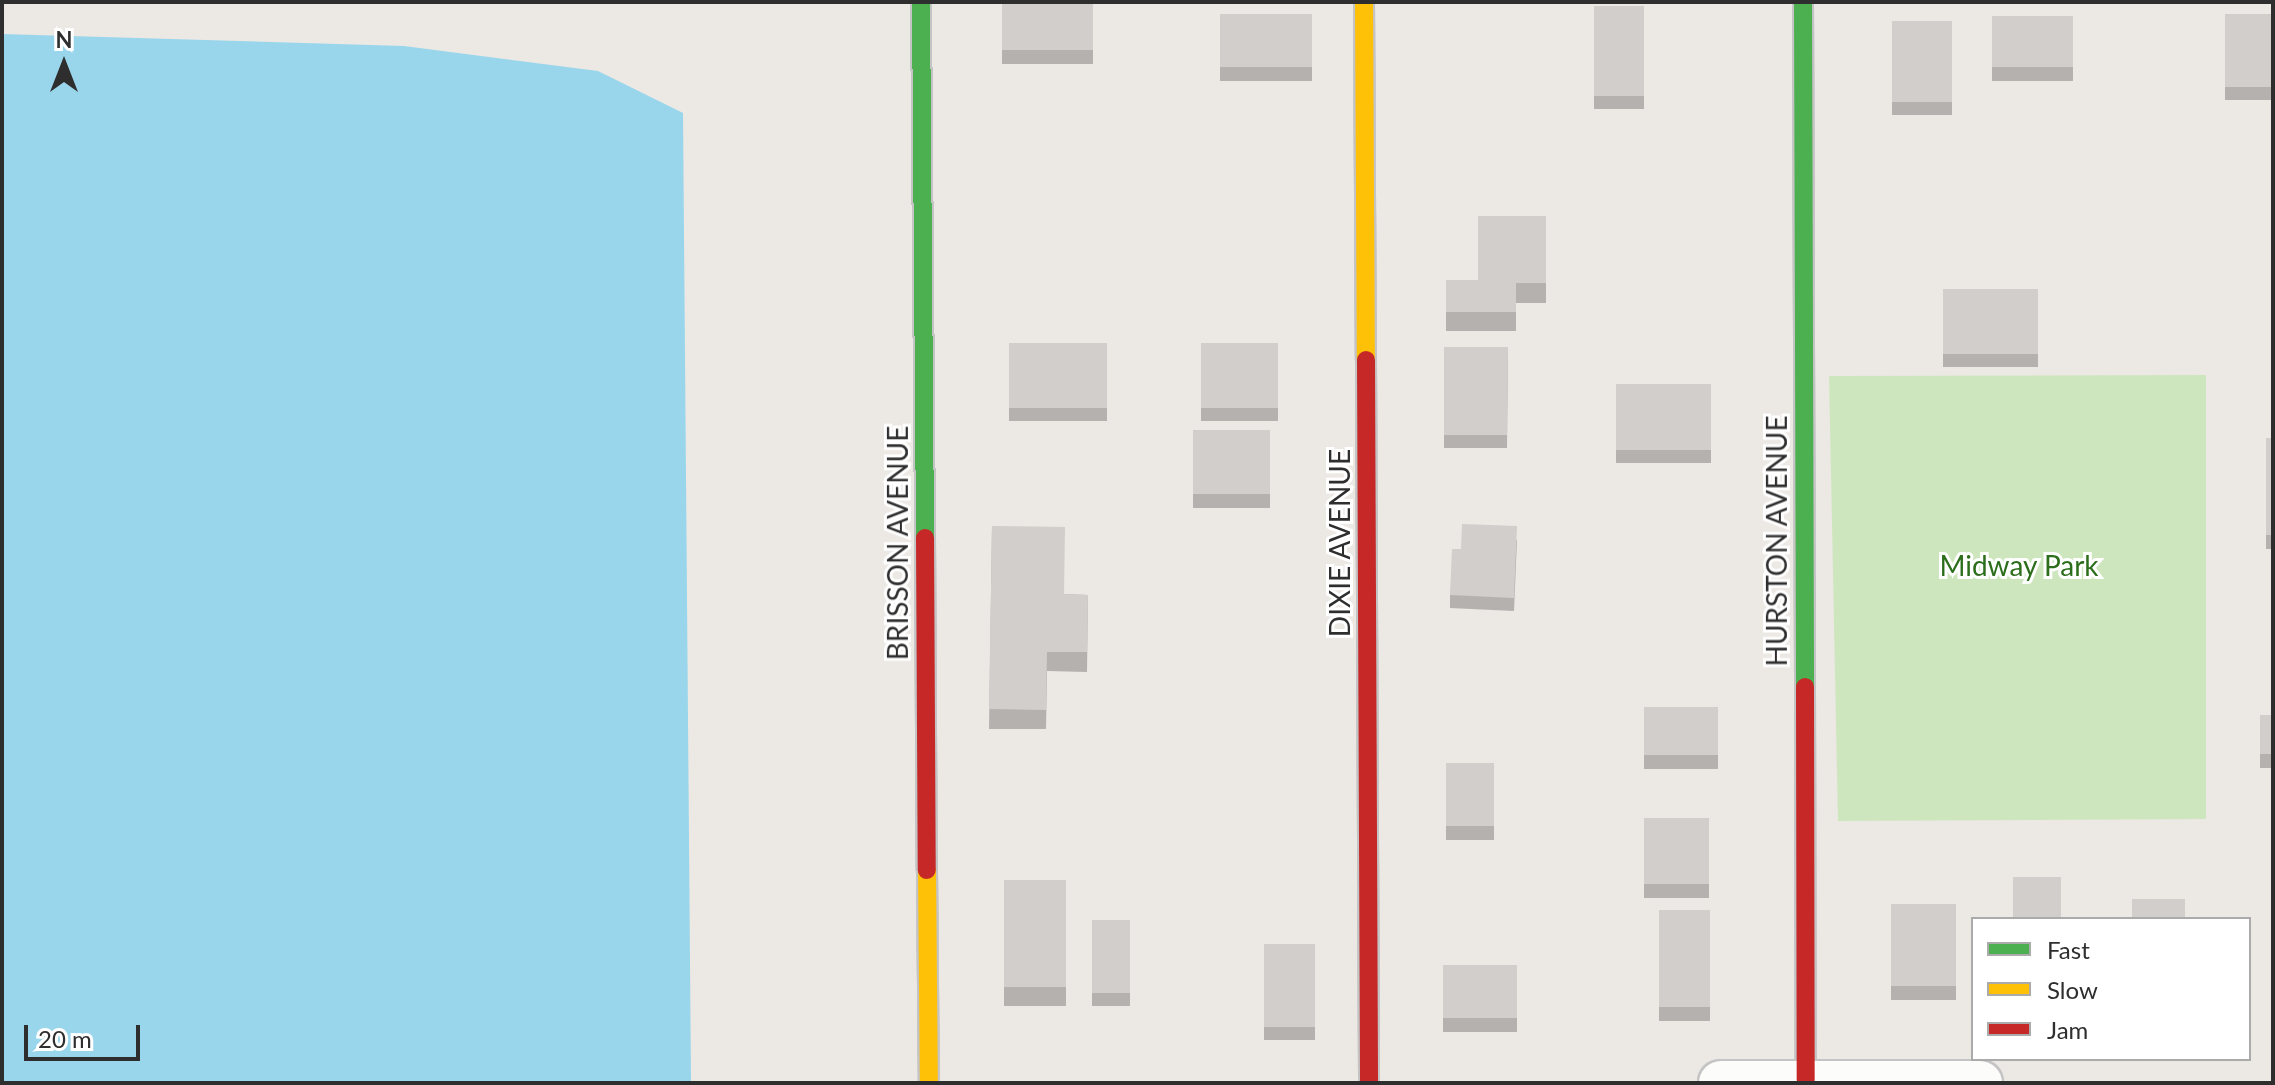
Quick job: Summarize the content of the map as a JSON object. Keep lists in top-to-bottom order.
{
  "streets": {
    "street": ["HURSTON AVENUE", "BRISSON AVENUE", "DIXIE AVENUE"]
  },
  "parks": ["Midway Park"],
  "legend": ["Fast", "Slow", "Jam"],
  "scale_bar": "20 m",
  "north": "top"
}
